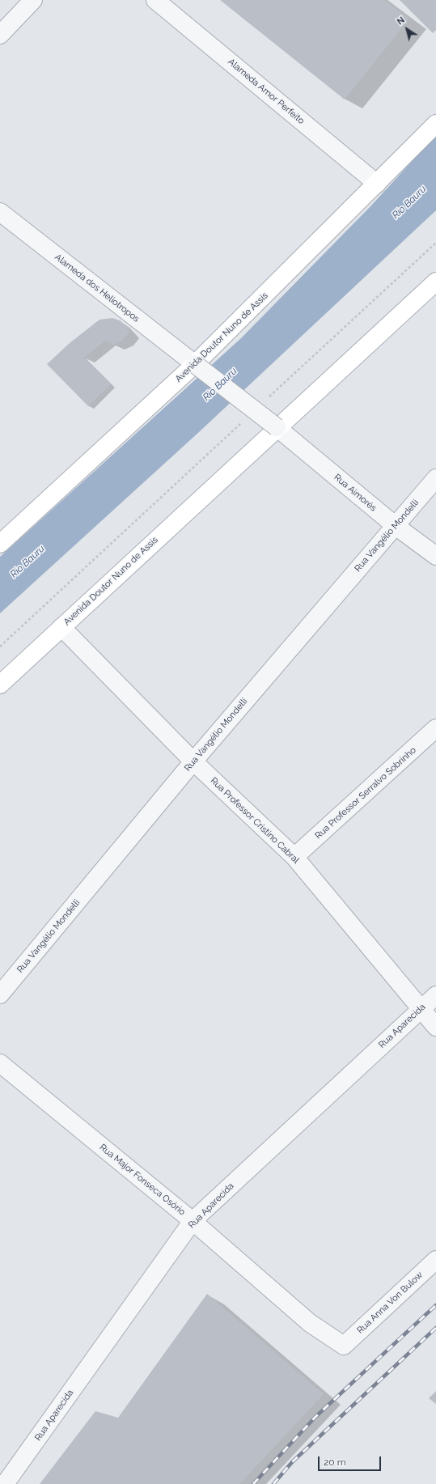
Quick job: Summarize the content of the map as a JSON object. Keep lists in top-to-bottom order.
{
  "streets": {
    "main road": ["Avenida Doutor Nuno de Assis"],
    "street": [
      "Alameda Amor Perfeito",
      "Alameda dos Heliotropos",
      "Rua Aimorés",
      "Rua Vangélio Mondelli",
      "Rua Professor Serralvo Sobrinho",
      "Rua Professor Cristino Cabral",
      "Rua Aparecida",
      "Rua Major Fonseca Osório",
      "Rua Anna Von Bulow"
    ]
  },
  "crossings": [
    ["Alameda Amor Perfeito", "Avenida Doutor Nuno de Assis"],
    ["Alameda dos Heliotropos", "Avenida Doutor Nuno de Assis"],
    ["Alameda dos Heliotropos", "Rua Aimorés"],
    ["Avenida Doutor Nuno de Assis", "Rua Aimorés"],
    ["Avenida Doutor Nuno de Assis", "Rua Professor Cristino Cabral"],
    ["Rua Aimorés", "Rua Vangélio Mondelli"],
    ["Rua Vangélio Mondelli", "Rua Professor Cristino Cabral"],
    ["Rua Professor Serralvo Sobrinho", "Rua Professor Cristino Cabral"],
    ["Rua Professor Cristino Cabral", "Rua Aparecida"],
    ["Rua Aparecida", "Rua Major Fonseca Osório"],
    ["Rua Major Fonseca Osório", "Rua Anna Von Bulow"]
  ],
  "water": ["Rio Bauru"],
  "scale_bar": "20 m",
  "north": "top left"
}
